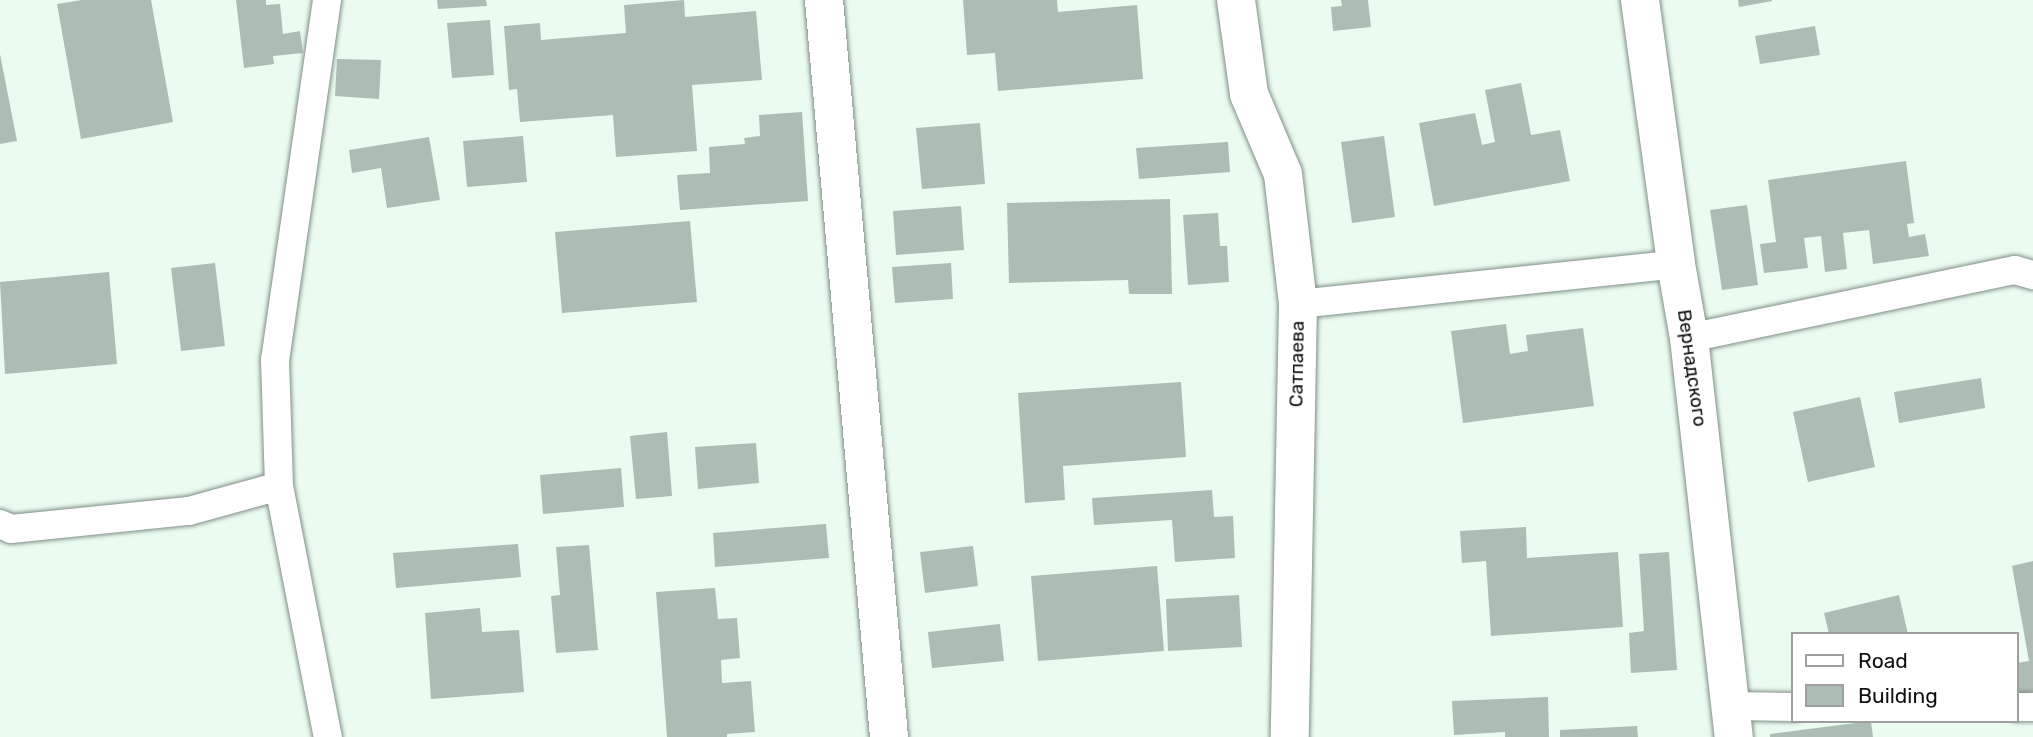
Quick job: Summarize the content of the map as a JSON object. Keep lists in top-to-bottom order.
{
  "streets": {
    "street": ["Сатпаева", "Вернадского"]
  },
  "legend": ["Road", "Building"]
}
